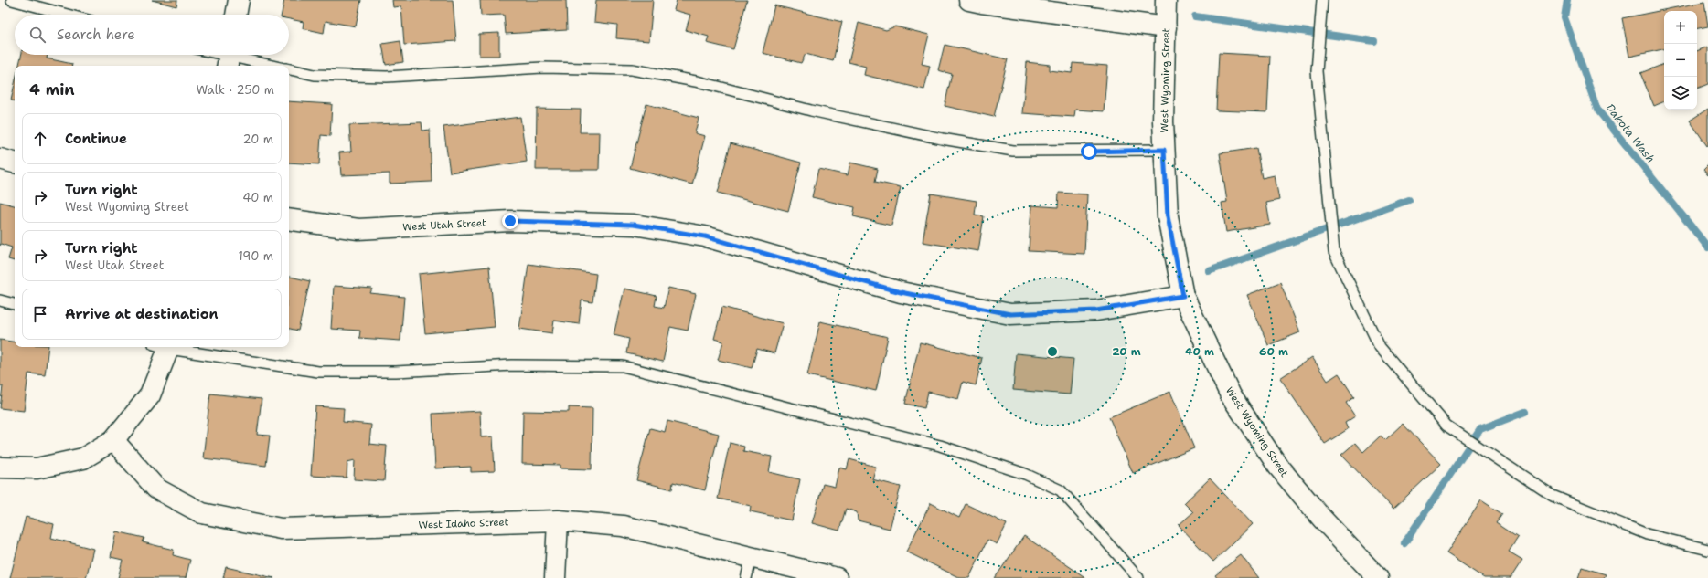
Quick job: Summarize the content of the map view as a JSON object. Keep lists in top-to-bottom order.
{
  "streets": {
    "street": ["West Wyoming Street", "West Utah Street", "West Idaho Street"]
  },
  "crossings": [
    ["West Wyoming Street", "West Utah Street"]
  ],
  "water": ["Dakota Wash"],
  "page": {
    "map_buttons": ["+", "−"],
    "search": "Search here",
    "heading": ["4 min", "Walk · 250 m"],
    "list": [
      ["Continue", "20 m"],
      ["Turn right", "West Wyoming Street", "40 m"],
      ["Turn right", "West Utah Street", "190 m"],
      "Arrive at destination"
    ]
  },
  "rings": ["20 m", "40 m", "60 m"]
}
